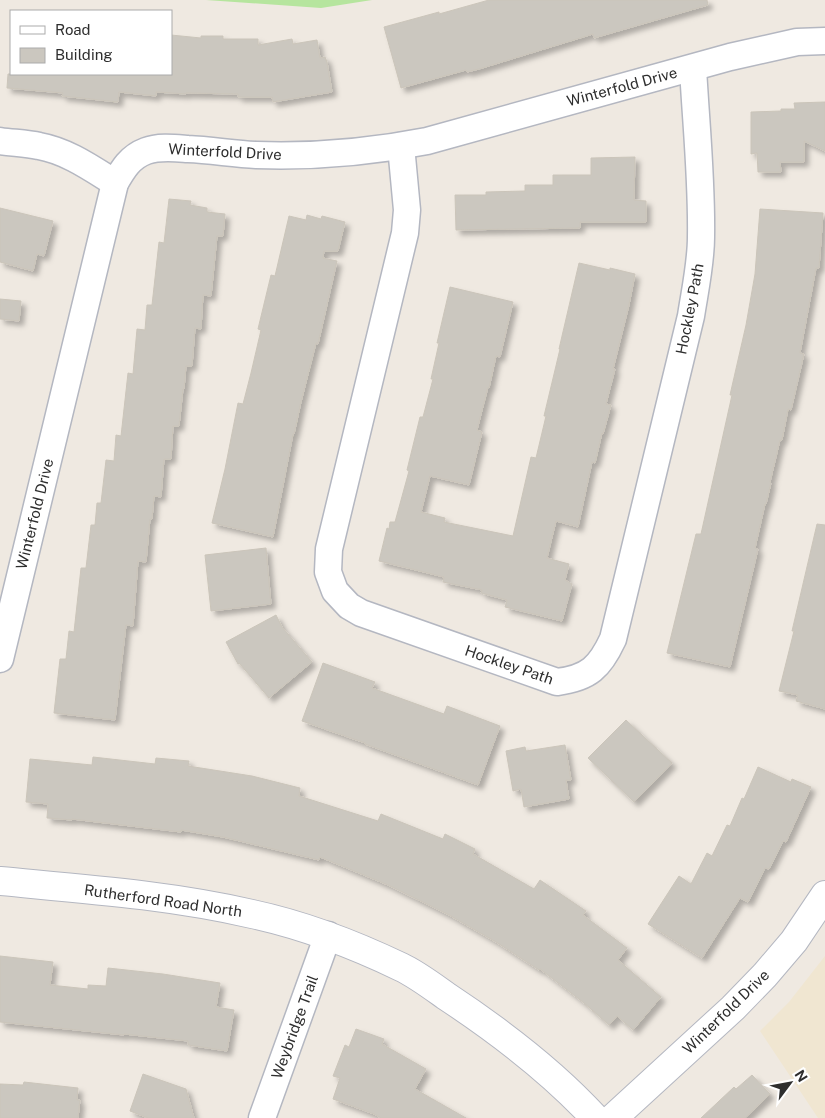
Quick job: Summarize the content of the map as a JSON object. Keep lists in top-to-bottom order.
{
  "streets": {
    "street": [
      "Winterfold Drive",
      "Hockley Path",
      "Rutherford Road North",
      "Weybridge Trail"
    ]
  },
  "crossings": [
    ["Winterfold Drive", "Hockley Path"],
    ["Rutherford Road North", "Weybridge Trail"]
  ],
  "legend": ["Road", "Building"],
  "north": "top right"
}
